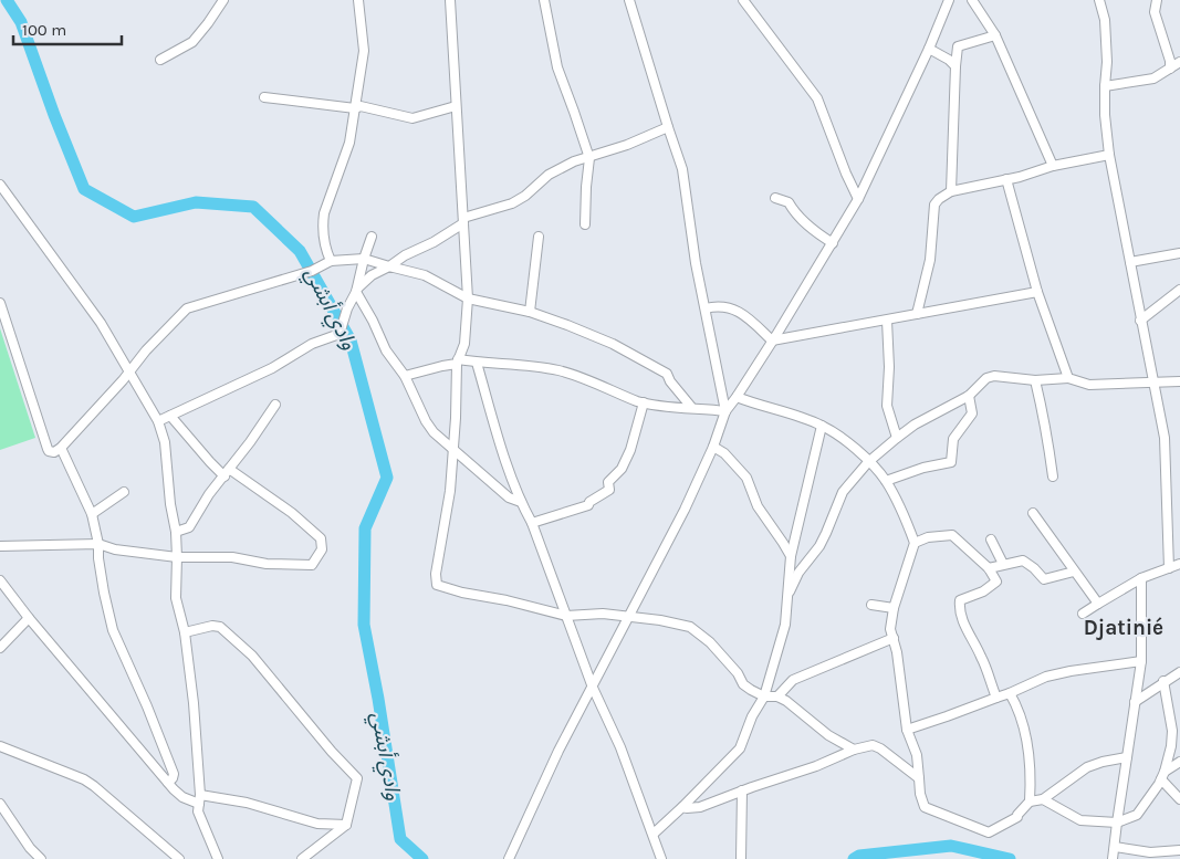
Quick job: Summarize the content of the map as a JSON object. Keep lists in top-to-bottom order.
{
  "districts": ["Djatinié"],
  "water": ["وادي أبشي"],
  "scale_bar": "100 m"
}
